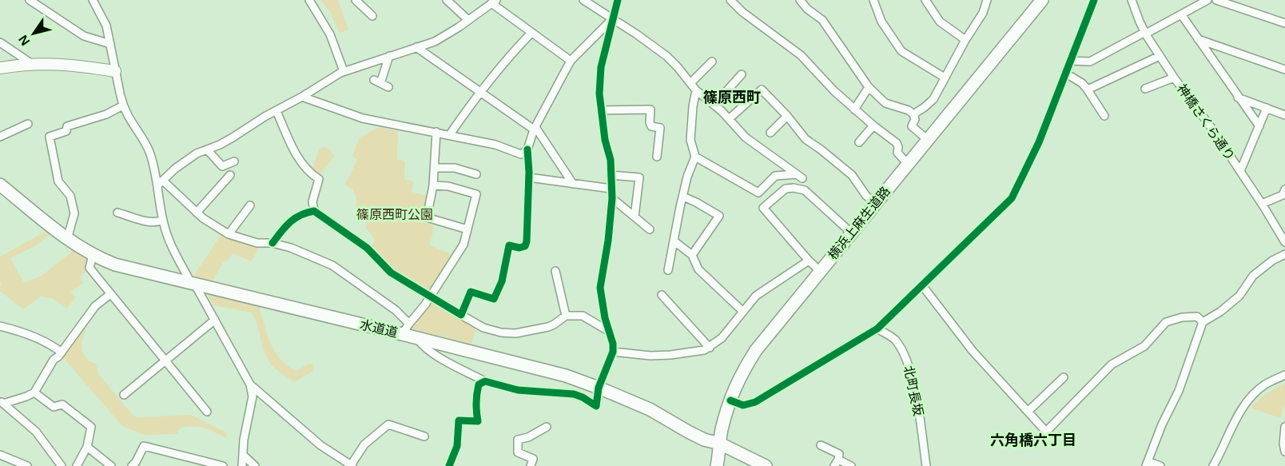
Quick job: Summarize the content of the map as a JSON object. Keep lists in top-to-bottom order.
{
  "streets": {
    "main road": ["横浜上麻生道路", "水道道"],
    "street": ["神橋さくら通り", "北町長坂"]
  },
  "crossings": [
    ["横浜上麻生道路", "水道道"]
  ],
  "districts": ["篠原西町", "六角橋六丁目"],
  "parks": ["篠原西町公園"],
  "north": "bottom left"
}
